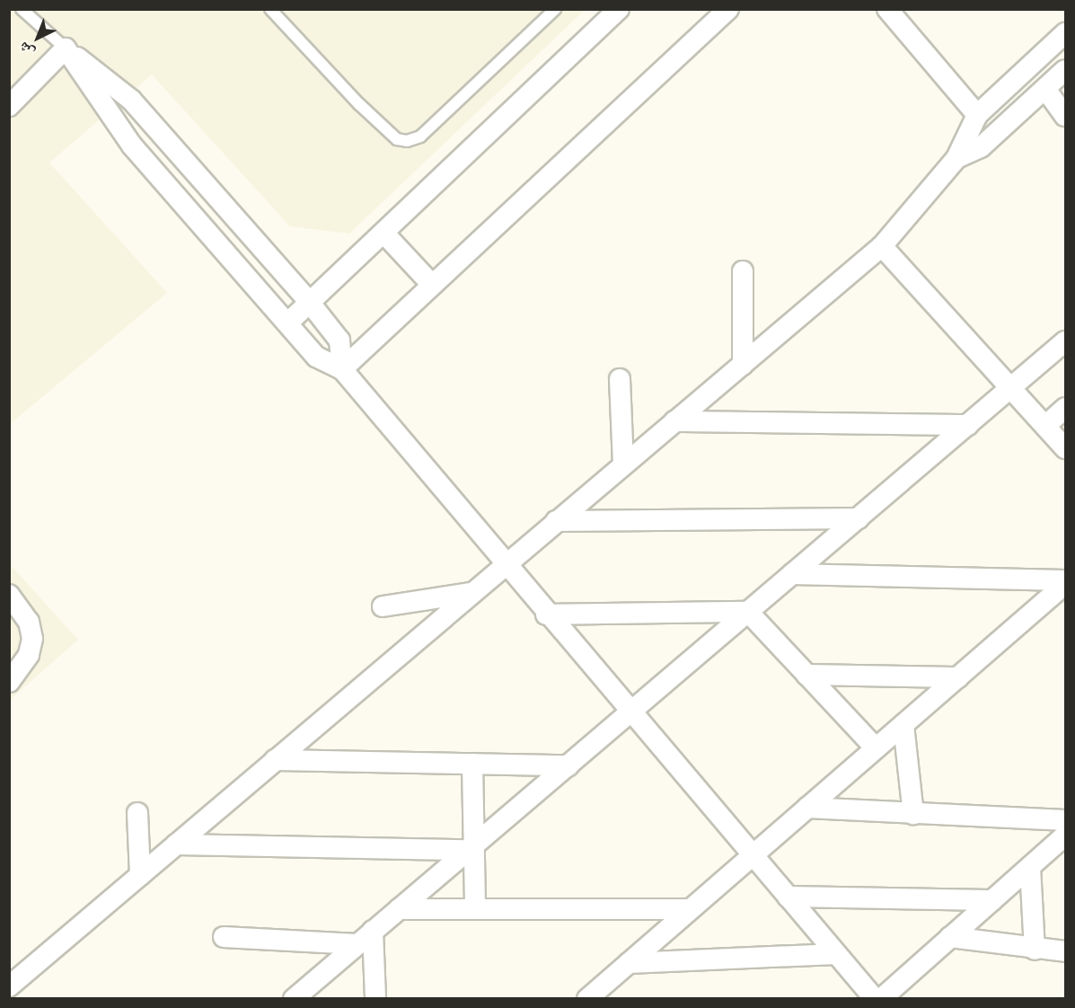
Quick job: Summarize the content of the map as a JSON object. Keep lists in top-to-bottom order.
{
  "north": "bottom left"
}
